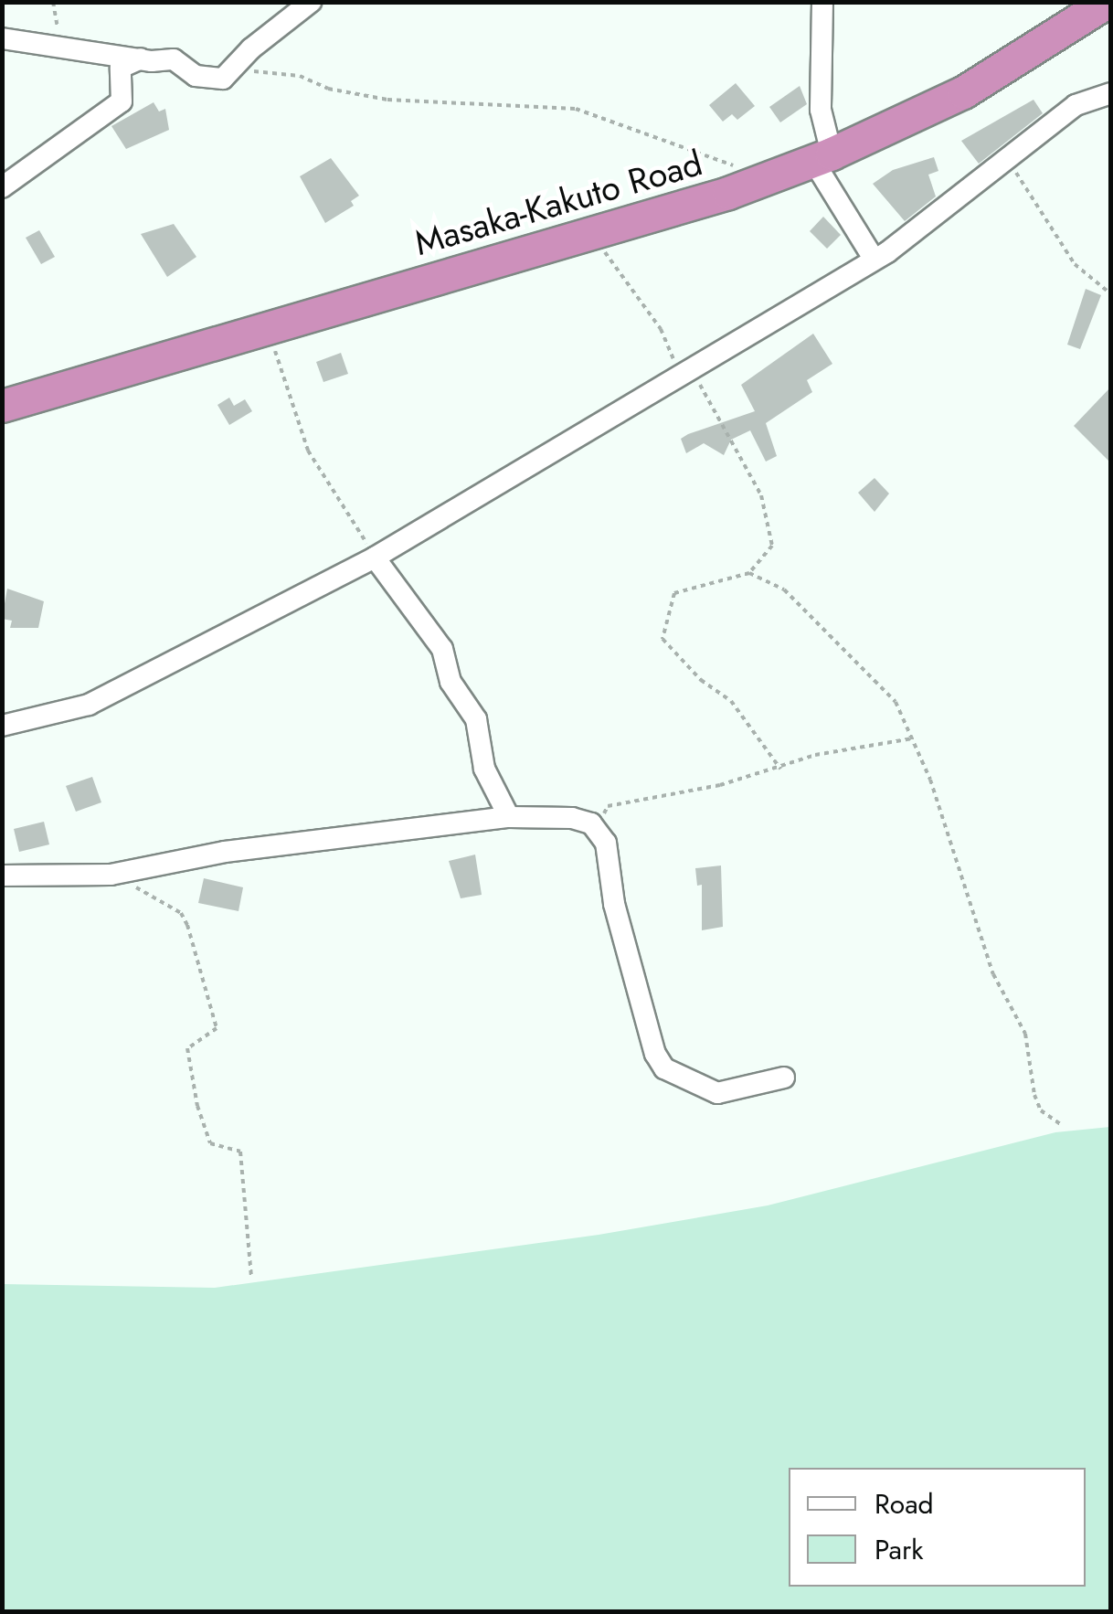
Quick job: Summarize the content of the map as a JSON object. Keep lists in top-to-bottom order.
{
  "streets": {
    "highway": ["Masaka-Kakuto Road"]
  },
  "legend": ["Road", "Park"]
}
